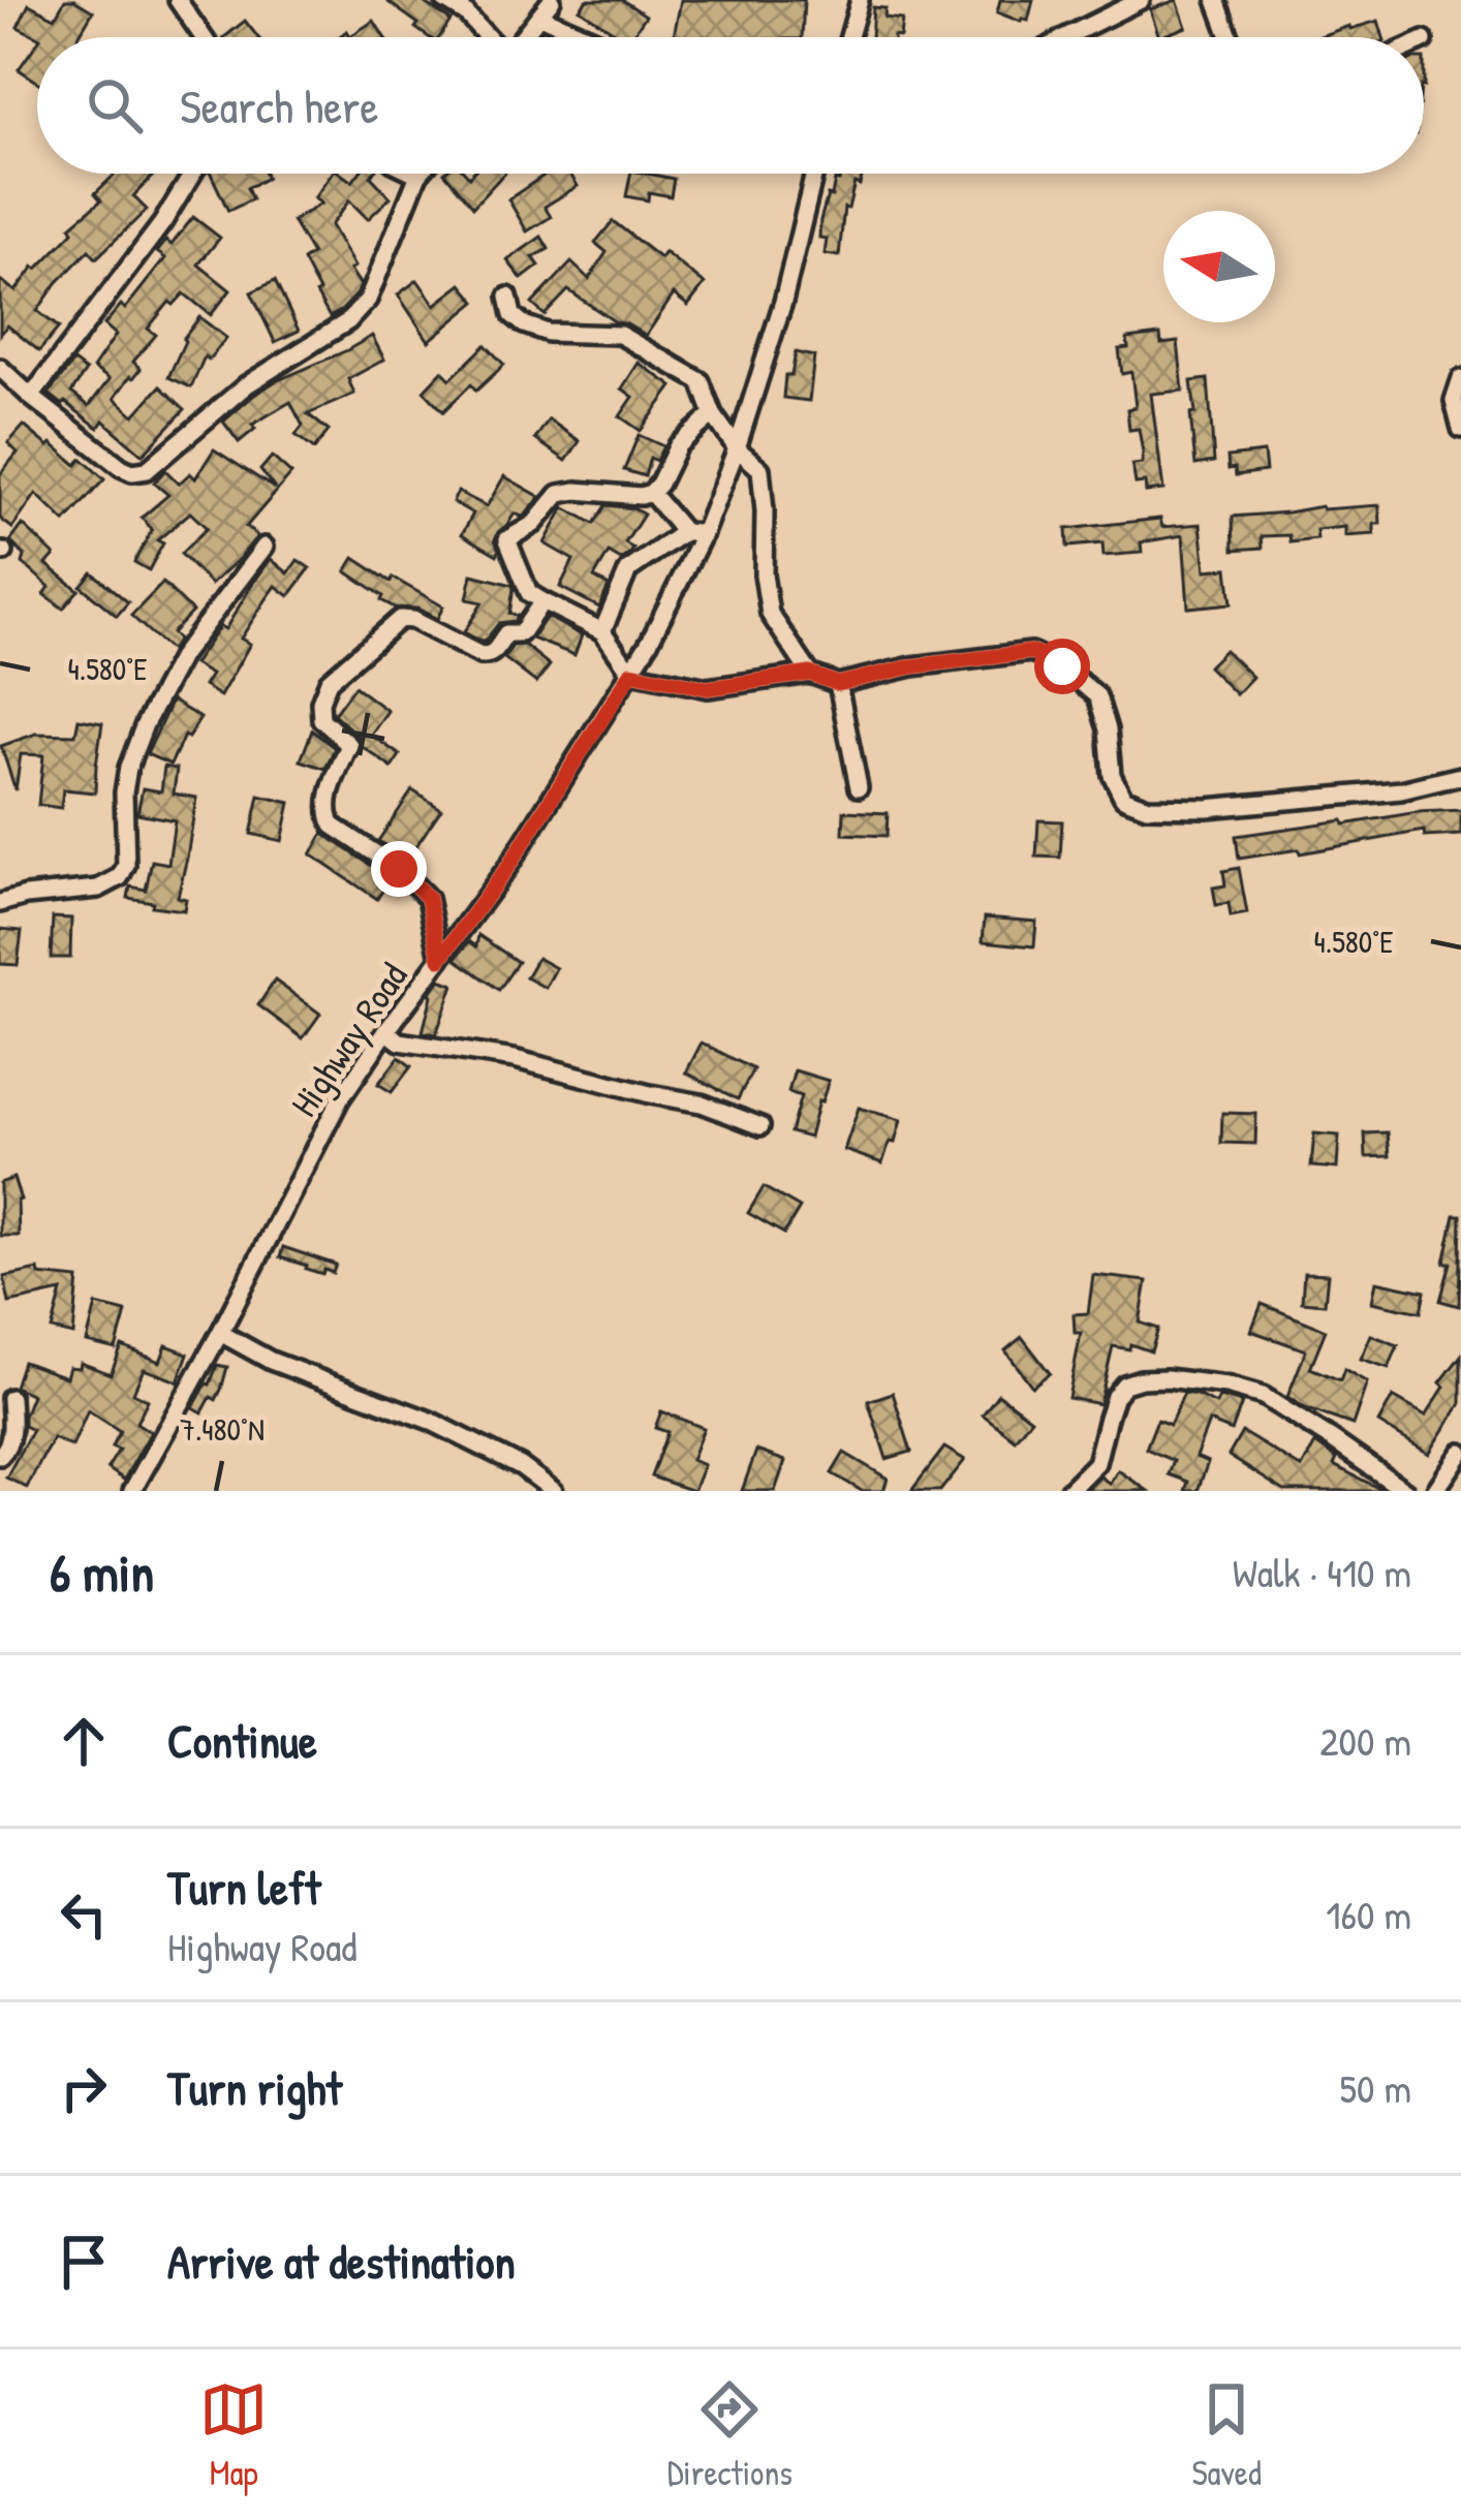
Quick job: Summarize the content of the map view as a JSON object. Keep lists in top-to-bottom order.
{
  "streets": {
    "street": ["Highway Road"]
  },
  "north": "left",
  "page": {
    "search": "Search here",
    "heading": ["6 min", "Walk · 410 m"],
    "list": [
      ["Continue", "200 m"],
      ["Turn left", "Highway Road", "160 m"],
      ["Turn right", "50 m"],
      "Arrive at destination"
    ],
    "nav": ["Map", "Directions", "Saved"]
  },
  "coordinates": ["4.580°E", "7.480°N"]
}
